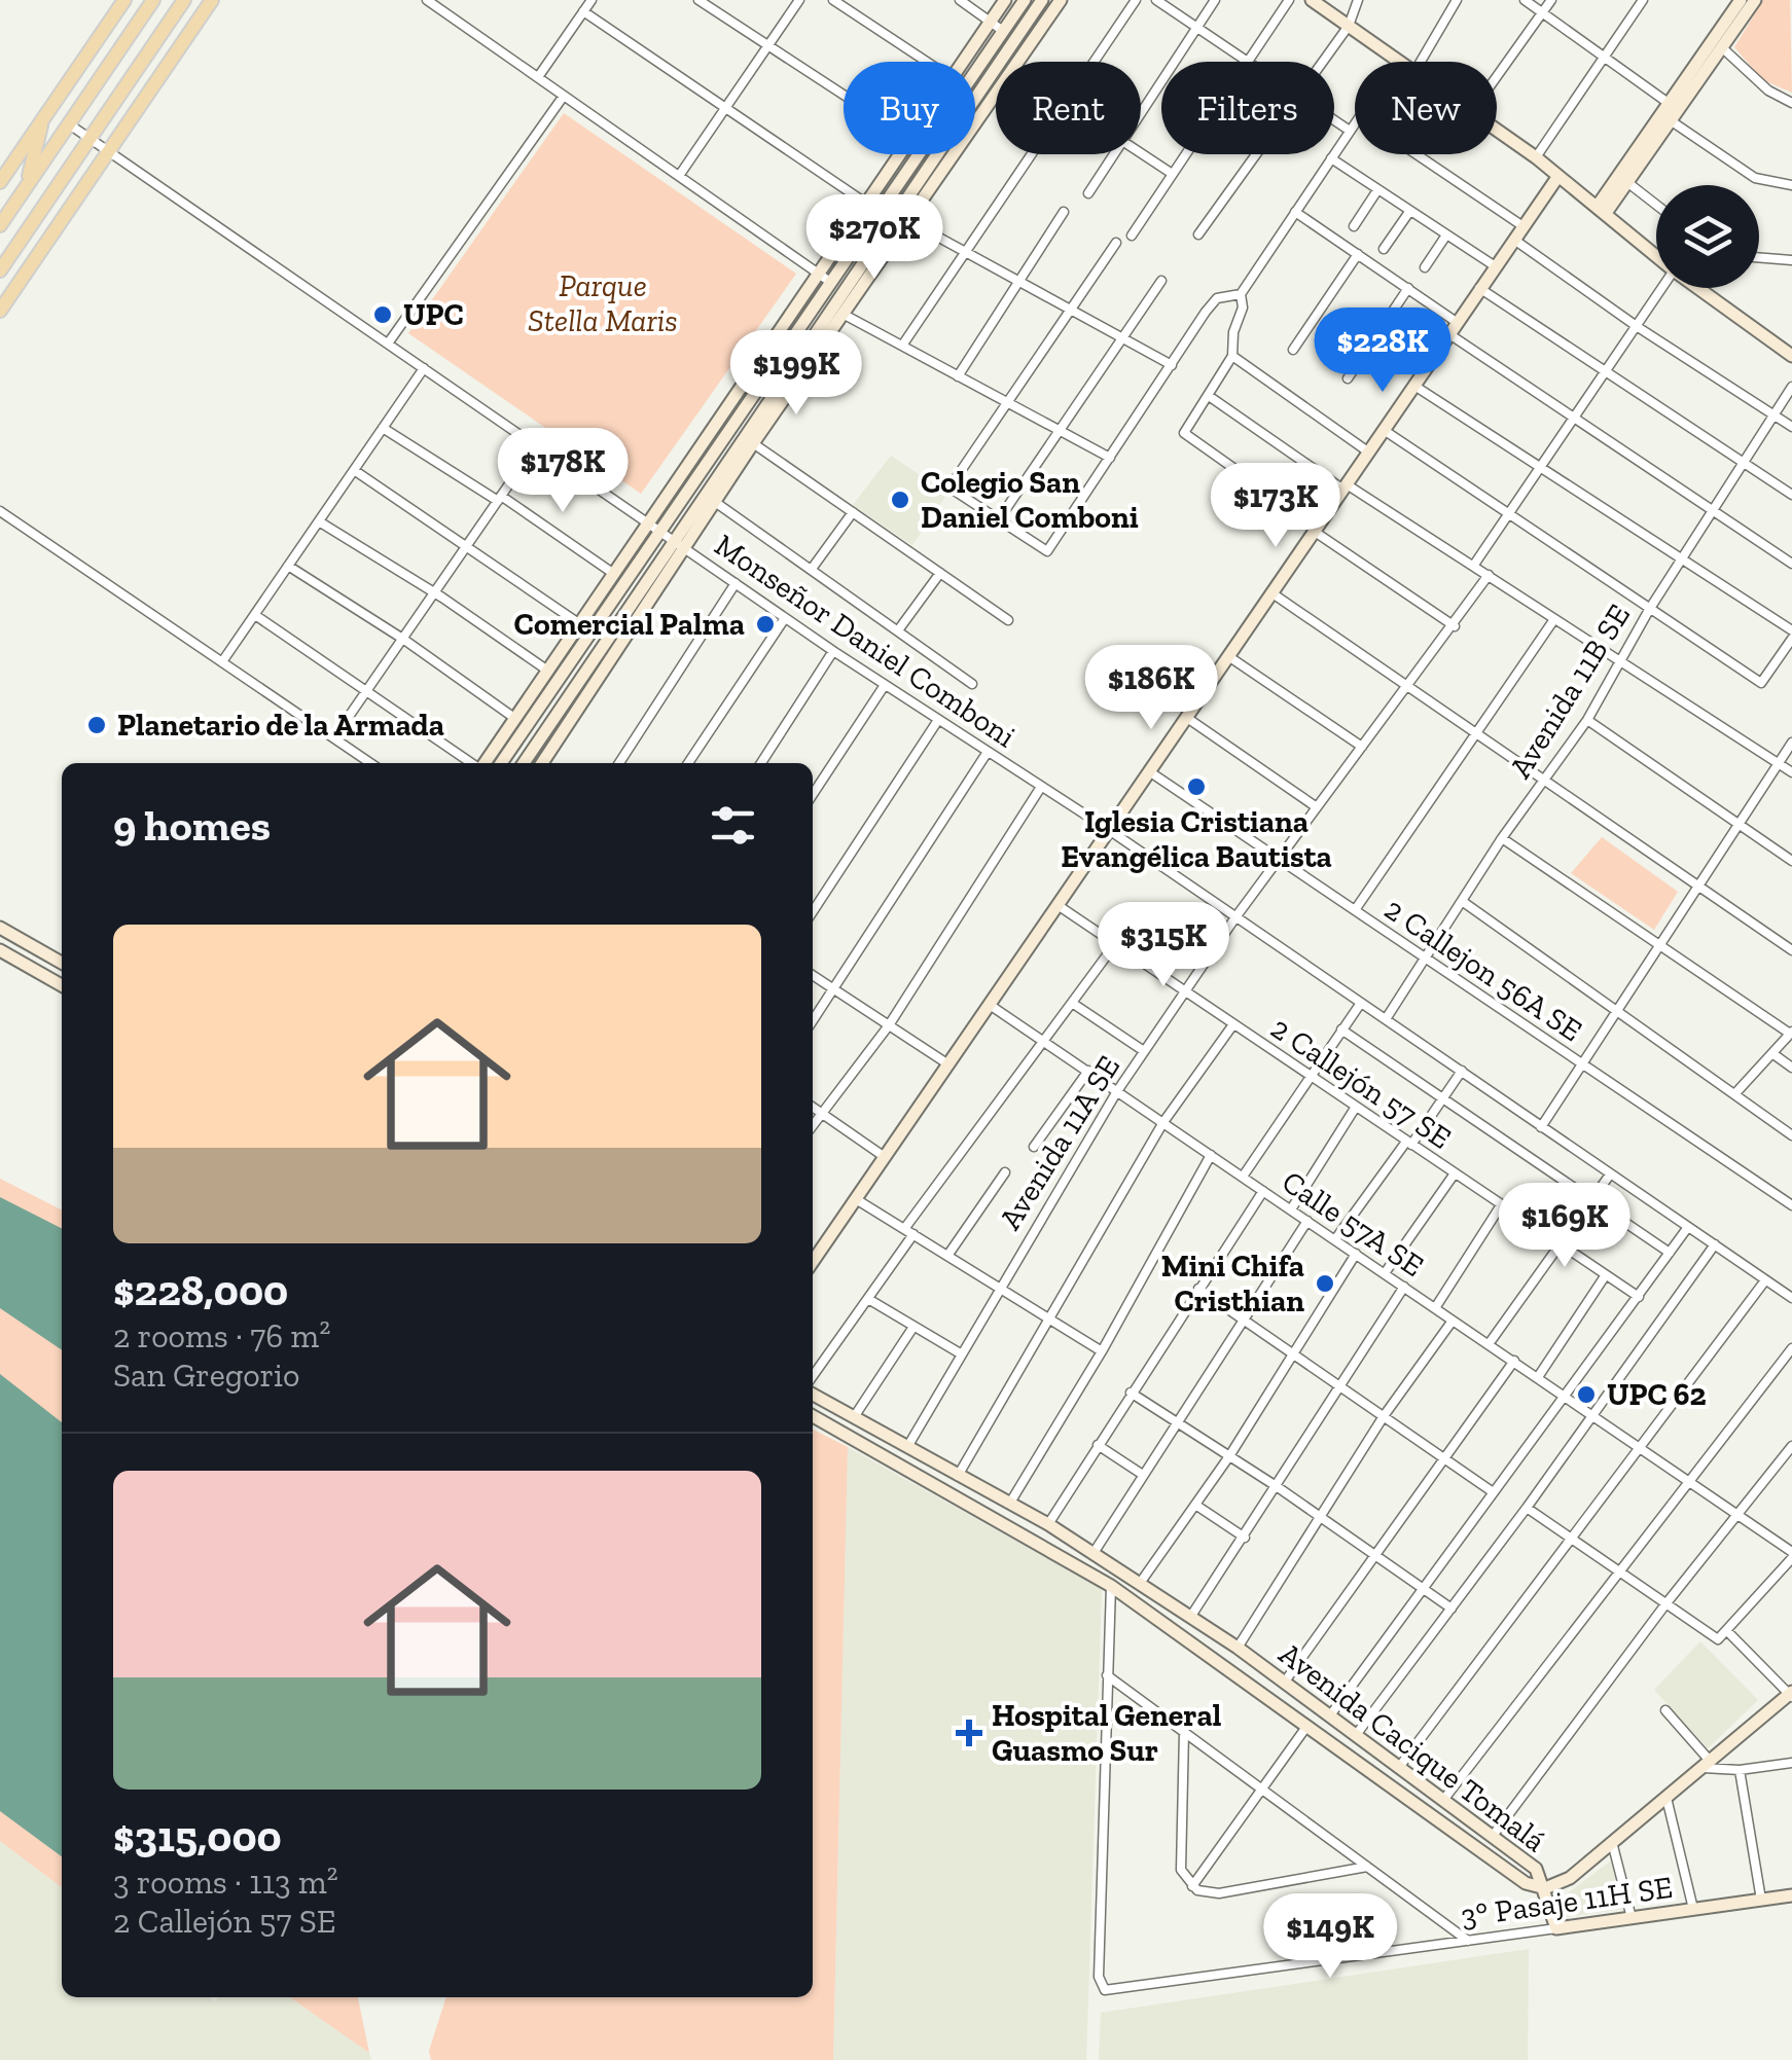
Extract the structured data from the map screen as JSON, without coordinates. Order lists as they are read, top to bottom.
{
  "streets": {
    "main road": ["Avenida Cacique Tomalá", "3° Pasaje 11H SE"],
    "street": [
      "Monseñor Daniel Comboni",
      "Avenida 11B SE",
      "2 Callejon 56A SE",
      "2 Callejón 57 SE",
      "Avenida 11A SE",
      "Calle 57A SE"
    ]
  },
  "crossings": [
    ["Monseñor Daniel Comboni", "Avenida 11B SE"],
    ["Monseñor Daniel Comboni", "Avenida 11A SE"],
    ["Avenida 11B SE", "2 Callejon 56A SE"],
    ["2 Callejon 56A SE", "Avenida 11A SE"],
    ["2 Callejón 57 SE", "Avenida 11A SE"],
    ["Avenida 11A SE", "Calle 57A SE"],
    ["Avenida 11A SE", "Avenida Cacique Tomalá"]
  ],
  "parks": ["Parque Stella Maris"],
  "places": {
    "other": [
      "UPC",
      "Colegio San Daniel Comboni",
      "Comercial Palma",
      "Planetario de la Armada",
      "Iglesia Cristiana Evangélica Bautista",
      "Mini Chifa Cristhian",
      "UPC 62"
    ],
    "health": ["Hospital General Guasmo Sur"]
  },
  "page": {
    "chip": [
      "Buy",
      "Rent",
      "Filters",
      "New"
    ],
    "price": [
      "$270K",
      "$228K",
      "$199K",
      "$178K",
      "$173K",
      "$186K",
      "$315K",
      "$169K",
      "$149K"
    ],
    "heading": "9 homes",
    "list": [
      {
        "name": "$228,000",
        "note": "2 rooms · 76 m² · San Gregorio"
      },
      {
        "name": "$315,000",
        "note": "3 rooms · 113 m² · 2 Callejón 57 SE"
      }
    ]
  }
}
